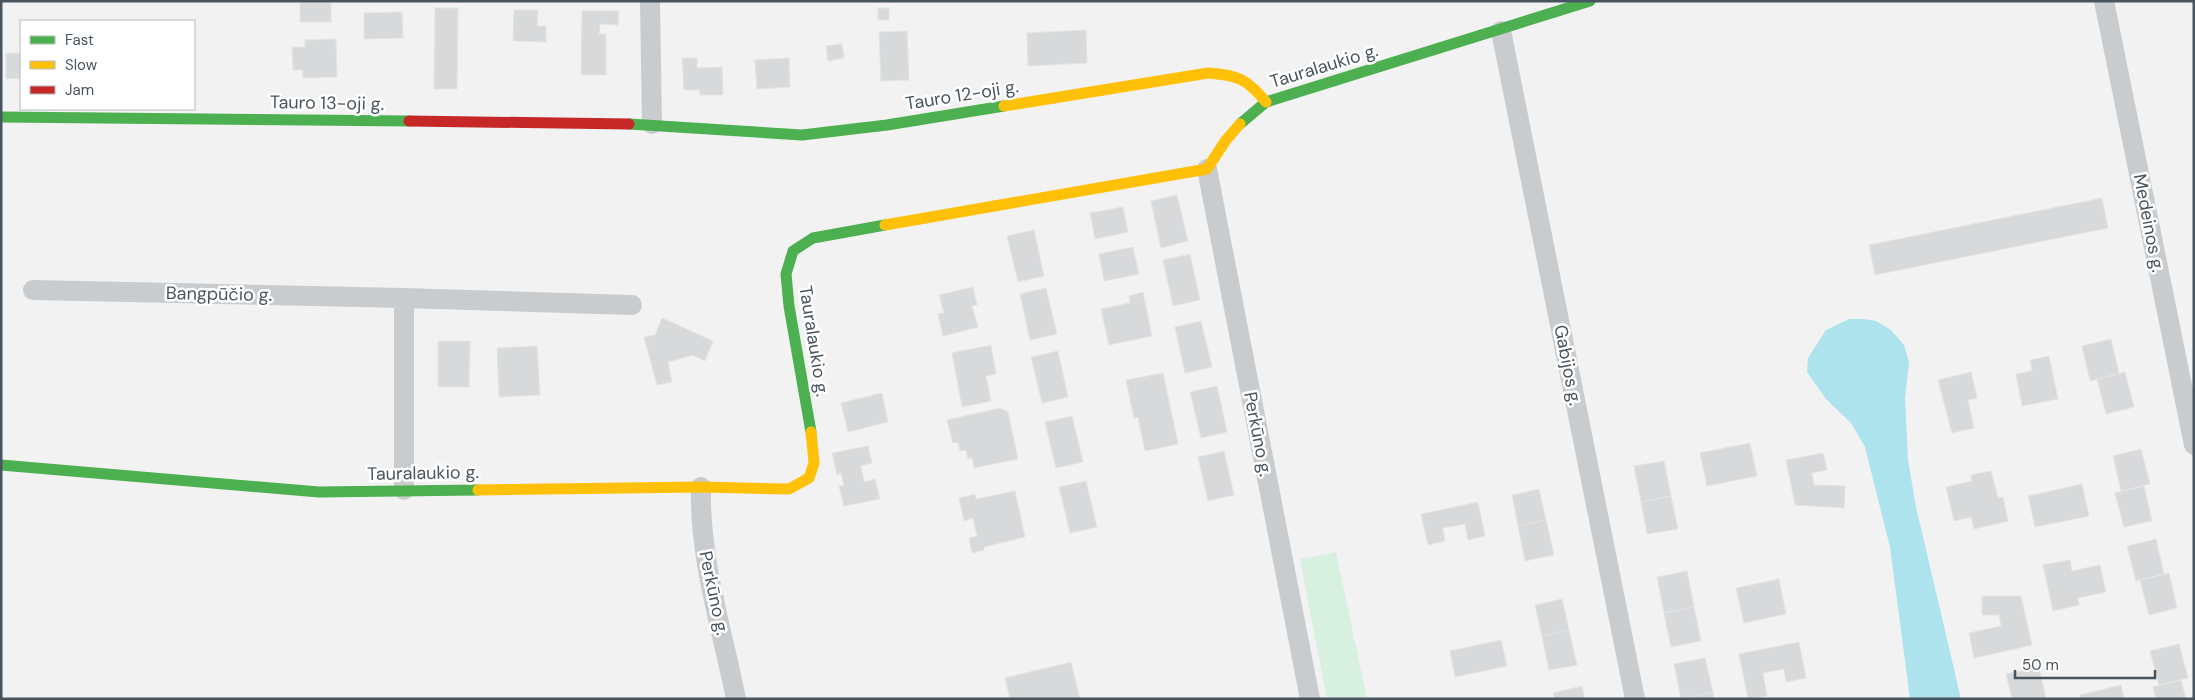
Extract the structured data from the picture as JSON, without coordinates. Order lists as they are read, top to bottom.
{
  "streets": {
    "street": [
      "Tauralaukio g.",
      "Tauro 12-oji g.",
      "Tauro 13-oji g.",
      "Medeinos g.",
      "Bangpūčio g.",
      "Gabijos g.",
      "Perkūno g."
    ]
  },
  "crossings": [
    ["Tauralaukio g.", "Tauro 12-oji g."],
    ["Tauralaukio g.", "Gabijos g."],
    ["Tauralaukio g.", "Perkūno g."],
    ["Tauro 12-oji g.", "Tauro 13-oji g."]
  ],
  "legend": ["Fast", "Slow", "Jam"],
  "scale_bar": "50 m"
}
